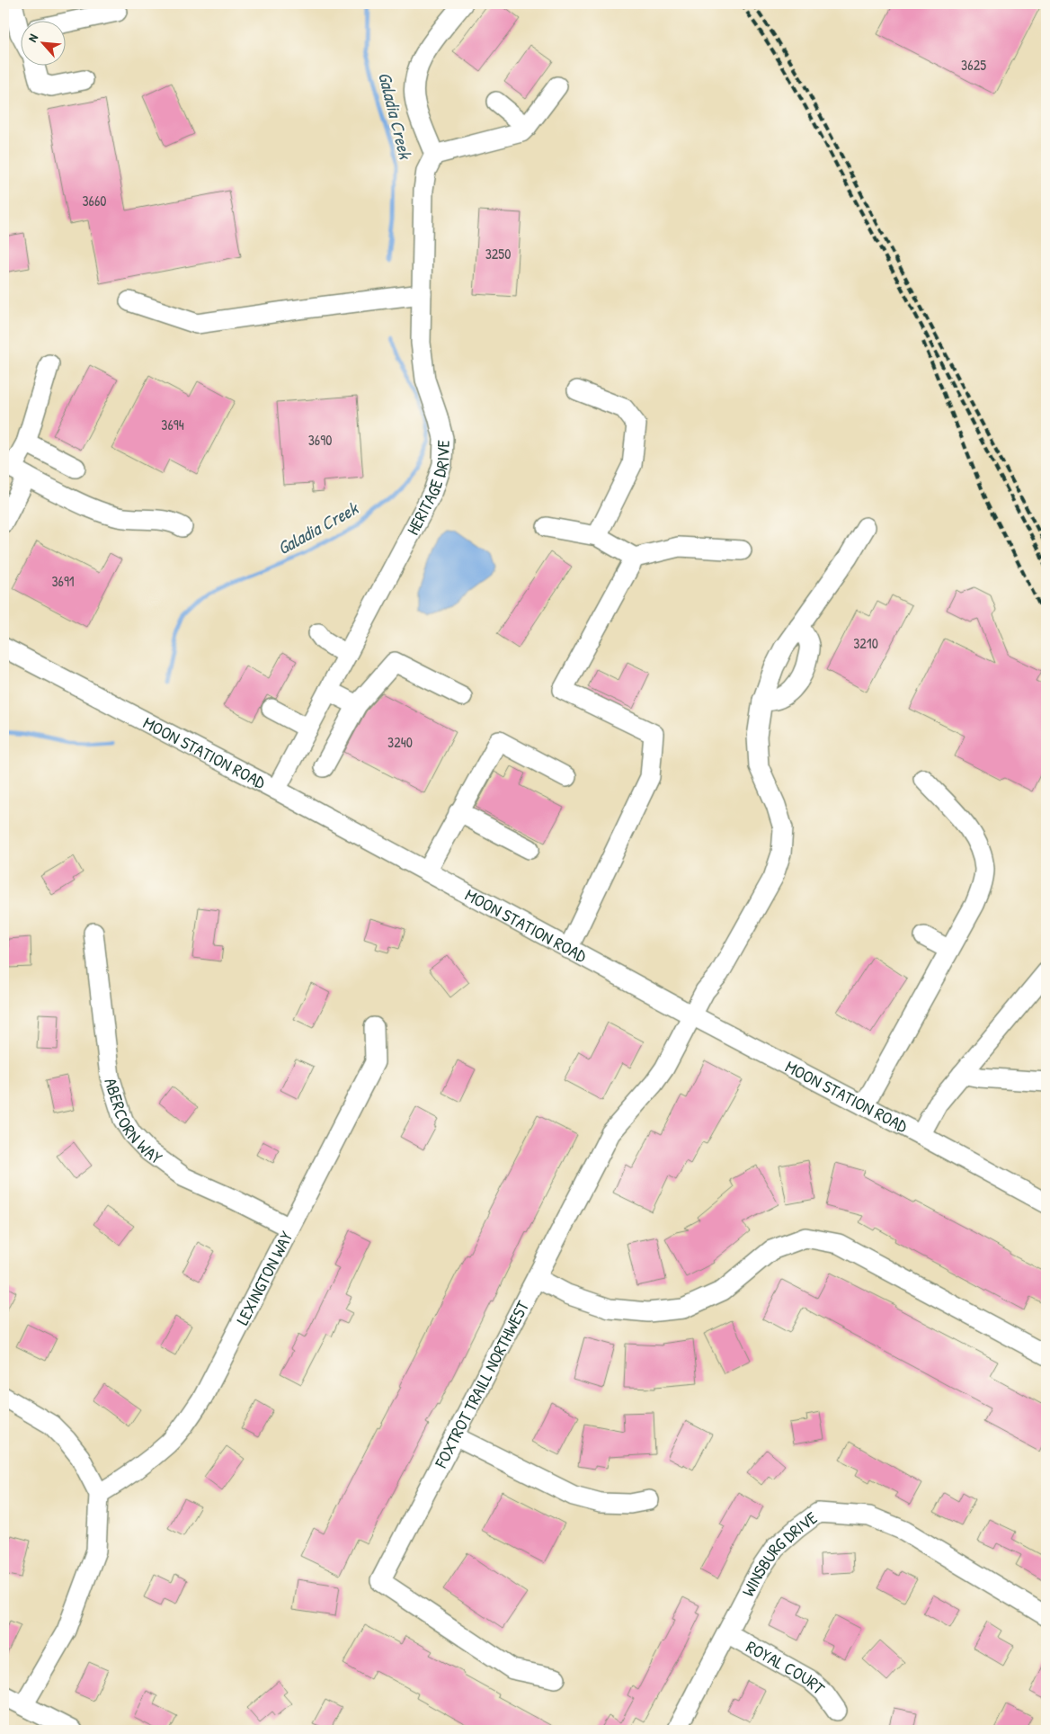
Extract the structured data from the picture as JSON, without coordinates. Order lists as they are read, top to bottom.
{
  "streets": {
    "street": [
      "HERITAGE DRIVE",
      "MOON STATION ROAD",
      "ABERCORN WAY",
      "LEXINGTON WAY",
      "FOXTROT TRAILL NORTHWEST",
      "WINSBURG DRIVE",
      "ROYAL COURT"
    ]
  },
  "crossings": [
    ["HERITAGE DRIVE", "MOON STATION ROAD"],
    ["MOON STATION ROAD", "FOXTROT TRAILL NORTHWEST"],
    ["ABERCORN WAY", "LEXINGTON WAY"],
    ["WINSBURG DRIVE", "ROYAL COURT"]
  ],
  "water": ["Galadia Creek"],
  "house_numbers": [
    "3625",
    "3660",
    "3250",
    "3694",
    "3690",
    "3691",
    "3210",
    "3240"
  ],
  "north": "top left"
}
